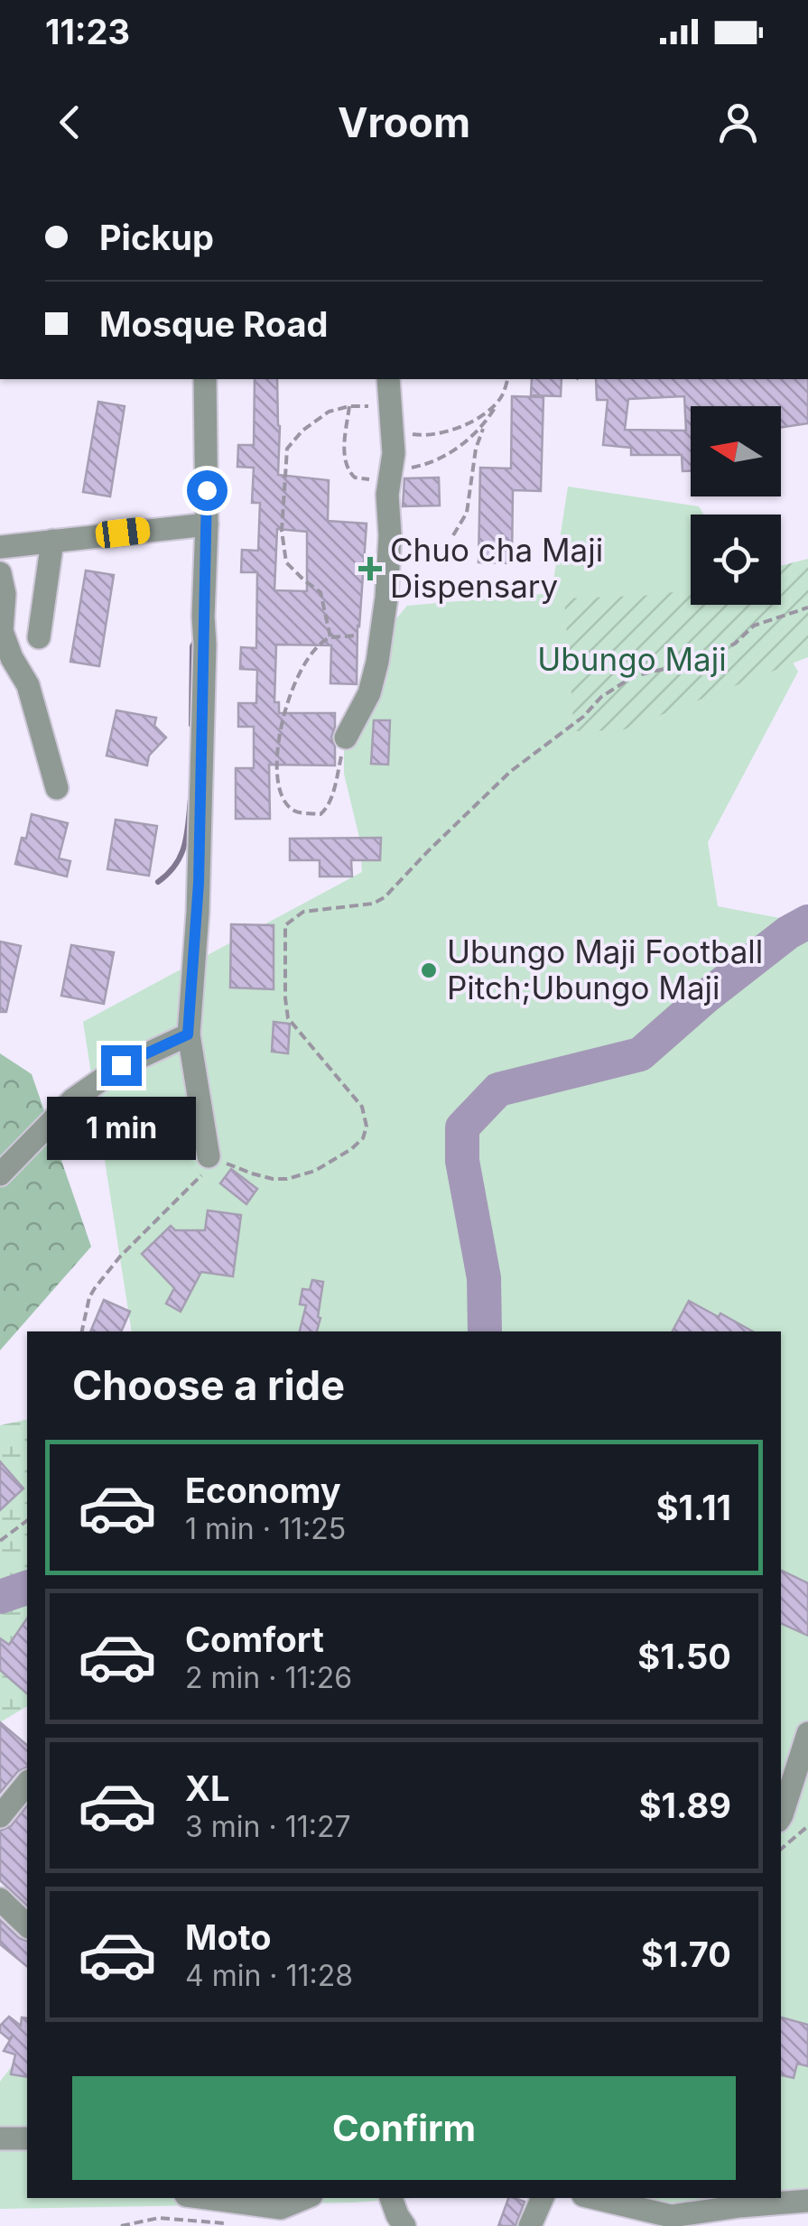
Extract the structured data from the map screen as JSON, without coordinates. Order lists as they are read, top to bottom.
{
  "parks": ["Ubungo Maji"],
  "places": {
    "health": ["Chuo cha Maji Dispensary"],
    "other": ["Ubungo Maji Football Pitch;Ubungo Maji"]
  },
  "north": "left",
  "page": {
    "status": "11:23",
    "header": "Vroom",
    "banner": ["Pickup", "Mosque Road"],
    "bubble": "1 min",
    "heading": "Choose a ride",
    "list": [
      {
        "name": "Economy",
        "note": "1 min · 11:25",
        "value": "$1.11"
      },
      {
        "name": "Comfort",
        "note": "2 min · 11:26",
        "value": "$1.50"
      },
      {
        "name": "XL",
        "note": "3 min · 11:27",
        "value": "$1.89"
      },
      {
        "name": "Moto",
        "note": "4 min · 11:28",
        "value": "$1.70"
      }
    ],
    "buttons": "Confirm"
  }
}
